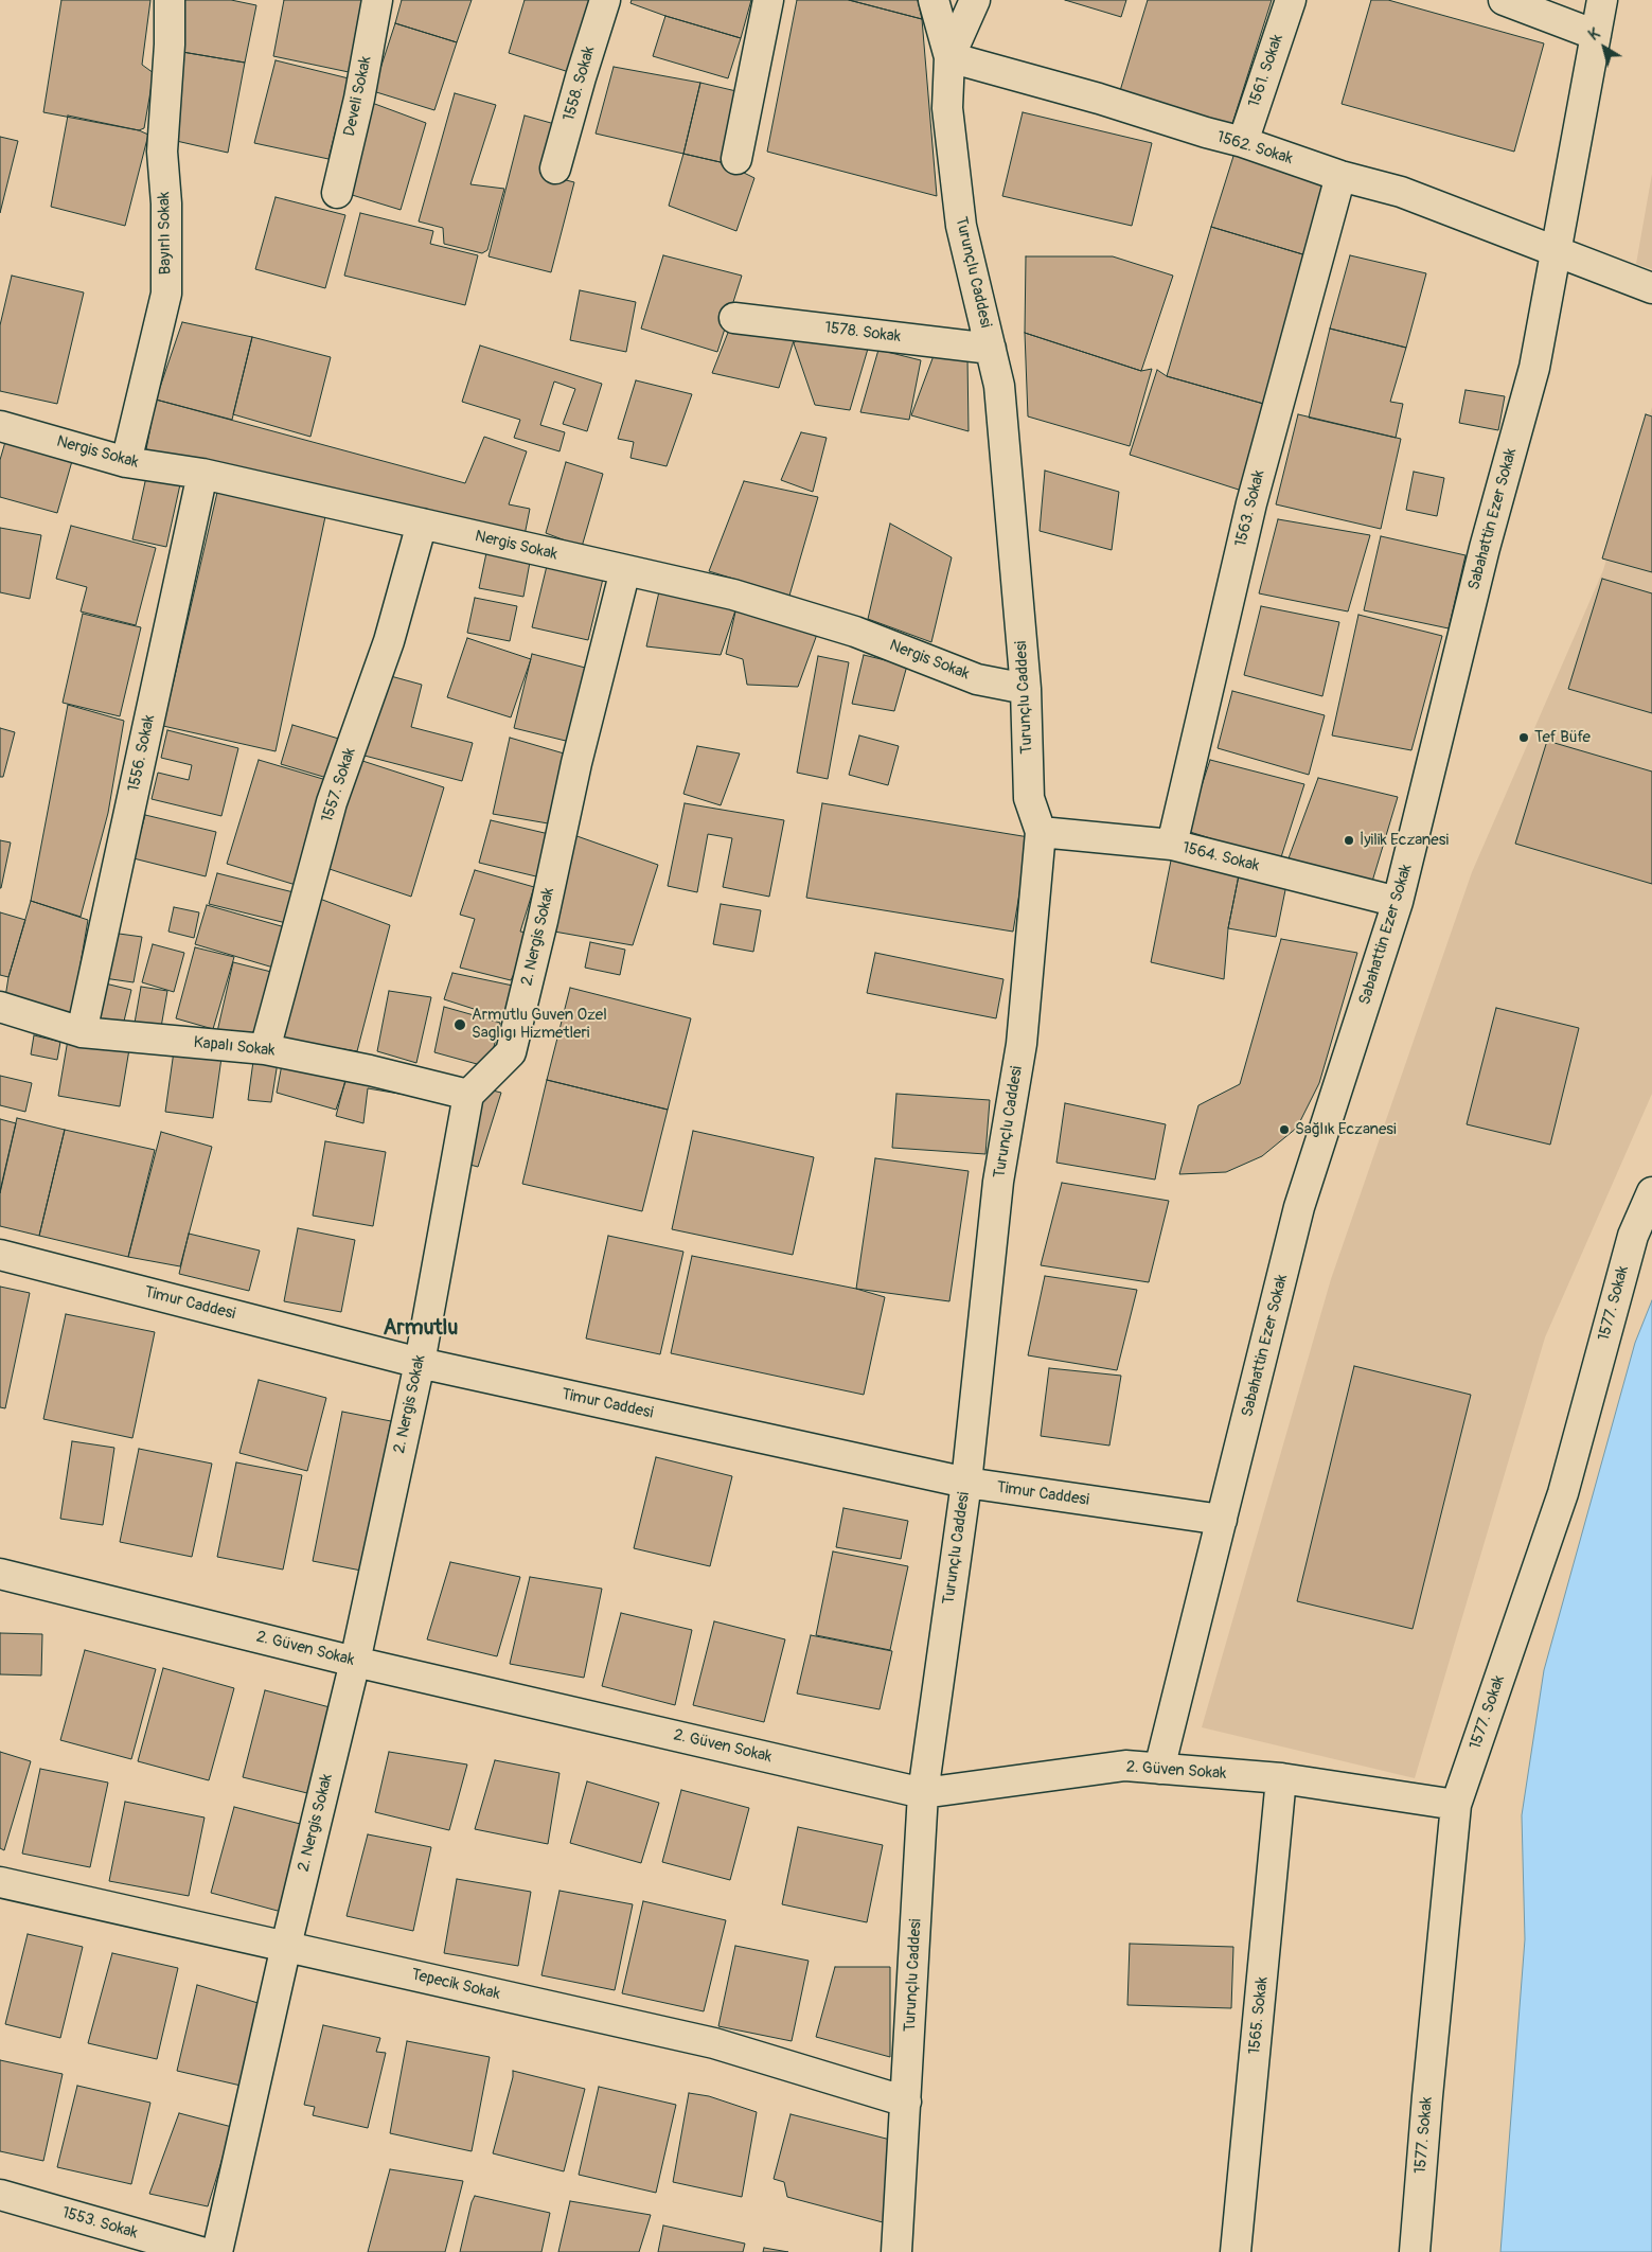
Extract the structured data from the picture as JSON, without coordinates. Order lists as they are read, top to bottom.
{
  "streets": {
    "street": [
      "1561. Sokak",
      "1558. Sokak",
      "Develi Sokak",
      "1562. Sokak",
      "Bayırlı Sokak",
      "Turunçlu Caddesi",
      "1578. Sokak",
      "Nergis Sokak",
      "1563. Sokak",
      "Sabahattin Ezer Sokak",
      "1556. Sokak",
      "1557. Sokak",
      "1564. Sokak",
      "2. Nergis Sokak",
      "Kapalı Sokak",
      "Timur Caddesi",
      "1577. Sokak",
      "2. Güven Sokak",
      "Tepecik Sokak",
      "1565. Sokak",
      "1553. Sokak"
    ]
  },
  "crossings": [
    ["1561. Sokak", "1562. Sokak"],
    ["1562. Sokak", "Turunçlu Caddesi"],
    ["1562. Sokak", "1563. Sokak"],
    ["1562. Sokak", "Sabahattin Ezer Sokak"],
    ["Bayırlı Sokak", "Nergis Sokak"],
    ["Turunçlu Caddesi", "1578. Sokak"],
    ["Turunçlu Caddesi", "Nergis Sokak"],
    ["Turunçlu Caddesi", "1564. Sokak"],
    ["Turunçlu Caddesi", "Timur Caddesi"],
    ["Turunçlu Caddesi", "2. Güven Sokak"],
    ["Turunçlu Caddesi", "Tepecik Sokak"],
    ["Nergis Sokak", "1556. Sokak"],
    ["Nergis Sokak", "1557. Sokak"],
    ["Nergis Sokak", "2. Nergis Sokak"],
    ["1563. Sokak", "1564. Sokak"],
    ["Sabahattin Ezer Sokak", "1564. Sokak"],
    ["Sabahattin Ezer Sokak", "Timur Caddesi"],
    ["Sabahattin Ezer Sokak", "2. Güven Sokak"],
    ["1556. Sokak", "Kapalı Sokak"],
    ["1557. Sokak", "Kapalı Sokak"],
    ["2. Nergis Sokak", "Kapalı Sokak"],
    ["2. Nergis Sokak", "Timur Caddesi"],
    ["2. Nergis Sokak", "2. Güven Sokak"],
    ["2. Nergis Sokak", "Tepecik Sokak"],
    ["1577. Sokak", "2. Güven Sokak"],
    ["2. Güven Sokak", "1565. Sokak"]
  ],
  "districts": ["Armutlu"],
  "places": [
    "Tef Büfe",
    "İyilik Eczanesi",
    "Armutlu Guven Ozel Saglıgı Hizmetleri",
    "Sağlık Eczanesi"
  ],
  "north": "top left"
}
